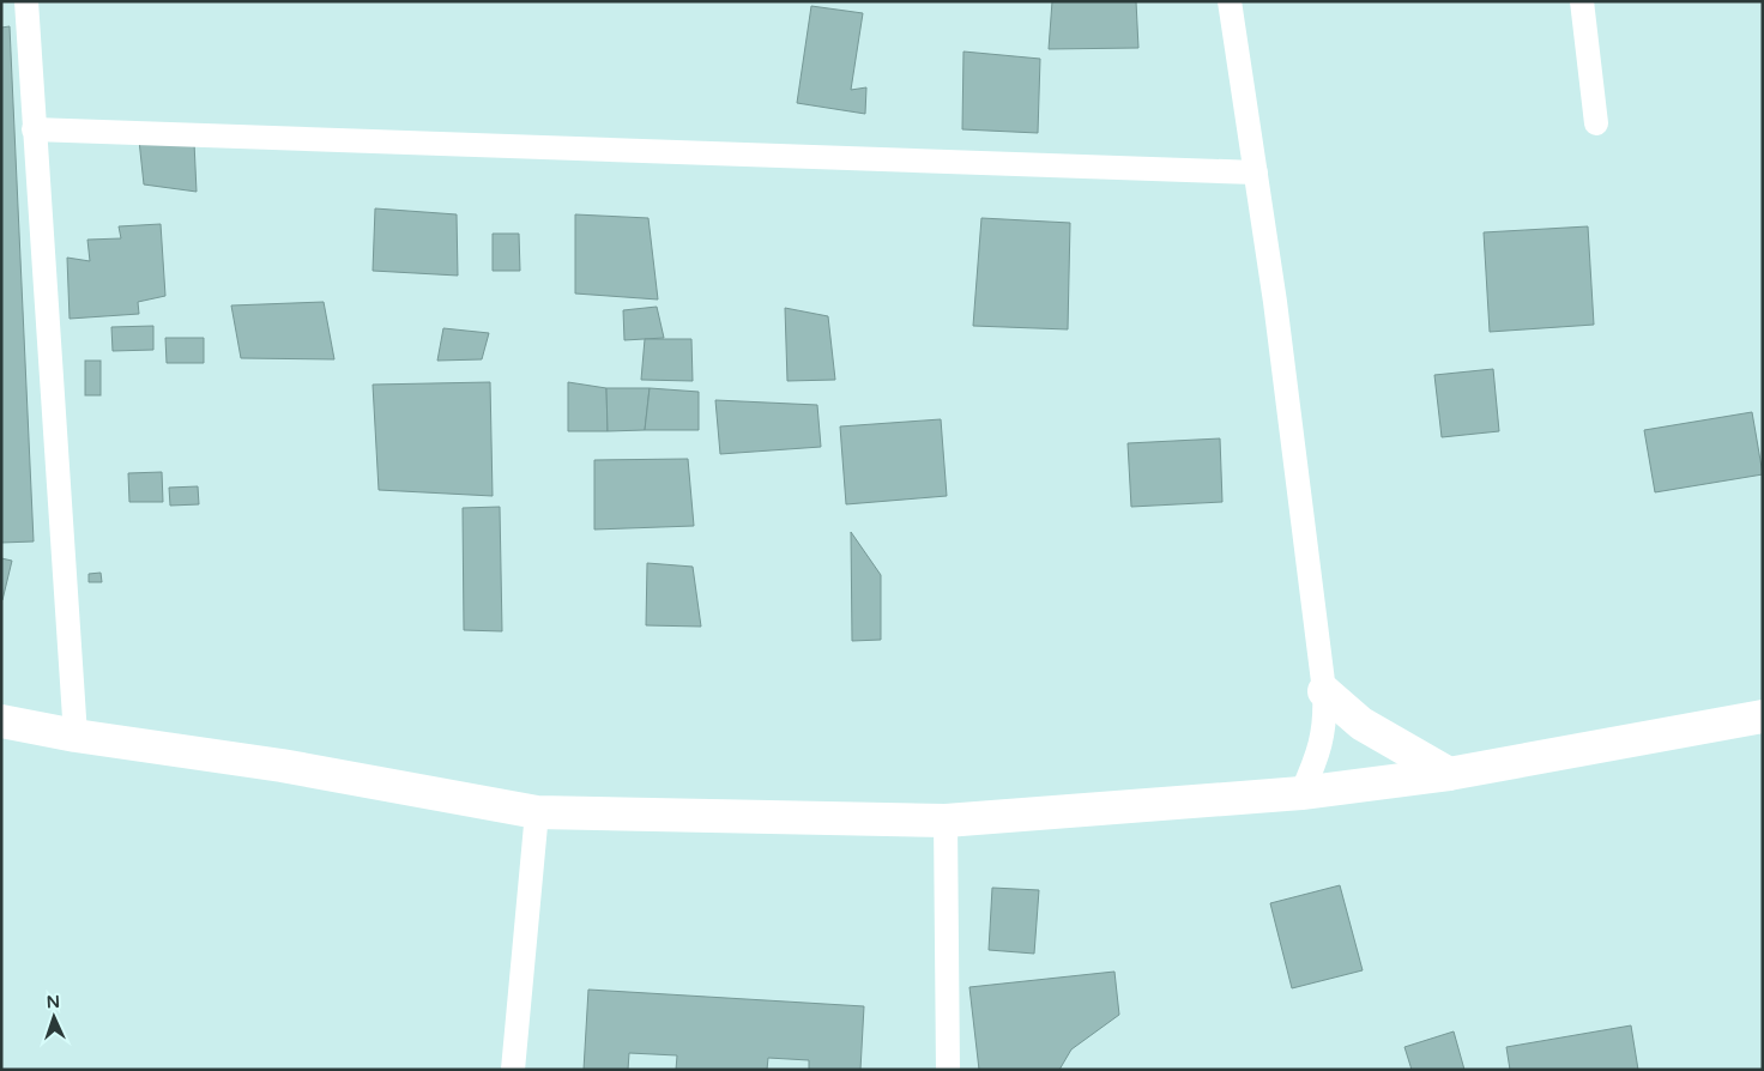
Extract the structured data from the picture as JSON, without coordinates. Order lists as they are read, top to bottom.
{
  "north": "top"
}
